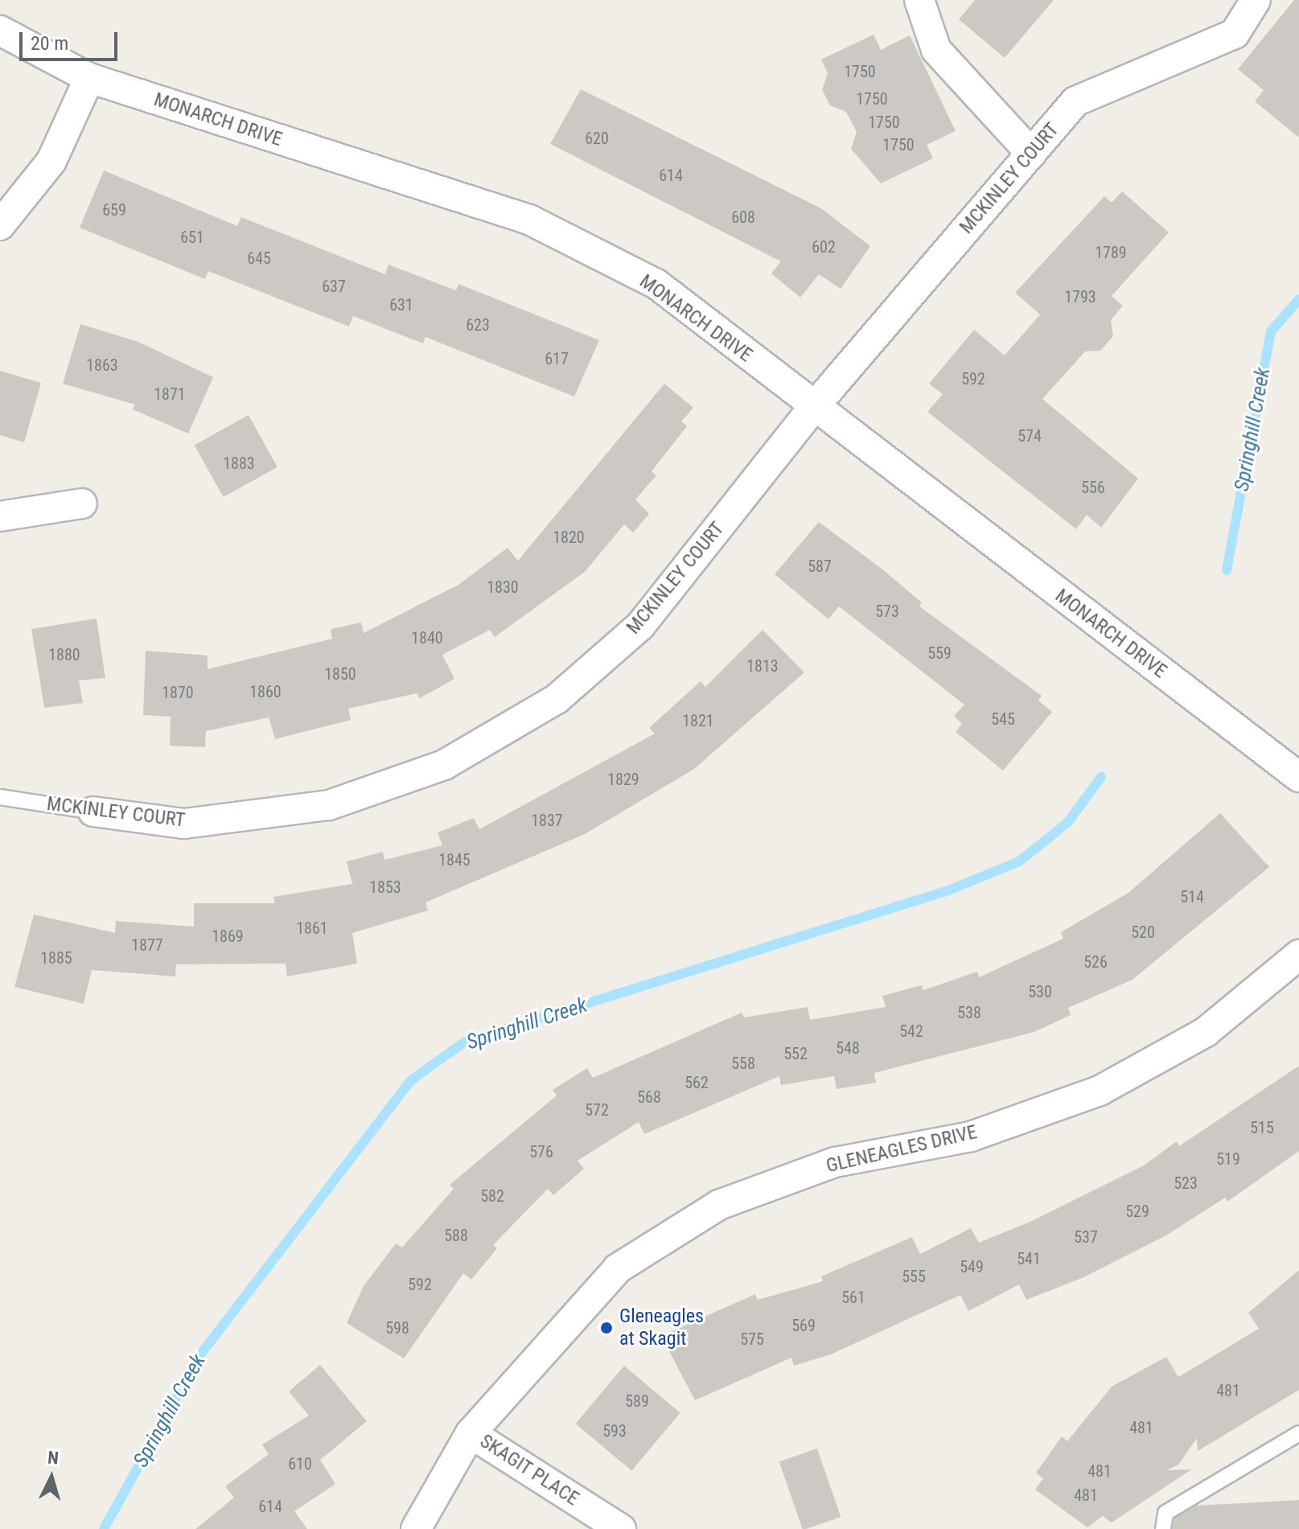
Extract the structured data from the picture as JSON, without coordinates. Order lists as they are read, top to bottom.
{
  "streets": {
    "street": [
      "MONARCH DRIVE",
      "MCKINLEY COURT",
      "GLENEAGLES DRIVE",
      "SKAGIT PLACE"
    ]
  },
  "crossings": [
    ["MONARCH DRIVE", "MCKINLEY COURT"],
    ["GLENEAGLES DRIVE", "SKAGIT PLACE"]
  ],
  "water": ["Springhill Creek"],
  "places": ["Gleneagles at Skagit"],
  "house_numbers": [
    "1750",
    "1750",
    "1750",
    "620",
    "1750",
    "614",
    "659",
    "608",
    "651",
    "602",
    "1789",
    "645",
    "637",
    "1793",
    "631",
    "623",
    "617",
    "1863",
    "592",
    "1871",
    "574",
    "1883",
    "556",
    "1820",
    "587",
    "1830",
    "573",
    "1840",
    "559",
    "1880",
    "1813",
    "1850",
    "1860",
    "1870",
    "545",
    "1821",
    "1829",
    "1837",
    "1845",
    "1853",
    "514",
    "1861",
    "520",
    "1869",
    "1877",
    "1885",
    "526",
    "530",
    "538",
    "542",
    "548",
    "552",
    "558",
    "562",
    "568",
    "572",
    "515",
    "576",
    "519",
    "523",
    "582",
    "529",
    "588",
    "537",
    "541",
    "549",
    "555",
    "592",
    "561",
    "569",
    "598",
    "575",
    "481",
    "589",
    "481",
    "593",
    "610",
    "481",
    "481",
    "614"
  ],
  "scale_bar": "20 m",
  "north": "top"
}
